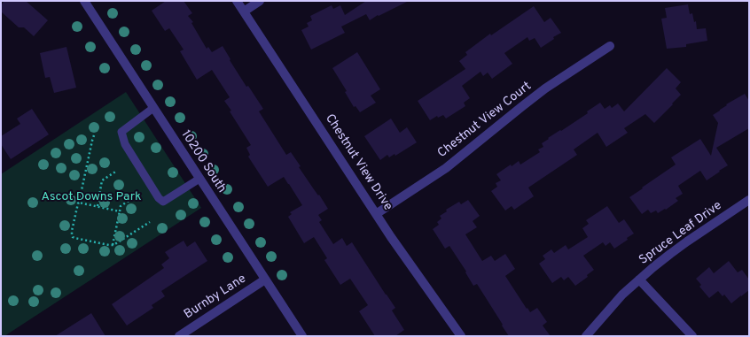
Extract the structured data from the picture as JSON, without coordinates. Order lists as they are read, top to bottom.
{
  "streets": {
    "street": [
      "Chestnut View Court",
      "10200 South",
      "Chestnut View Drive",
      "Spruce Leaf Drive",
      "Burnby Lane"
    ]
  },
  "crossings": [
    ["Chestnut View Court", "Chestnut View Drive"],
    ["10200 South", "Burnby Lane"]
  ],
  "parks": ["Ascot Downs Park"]
}
